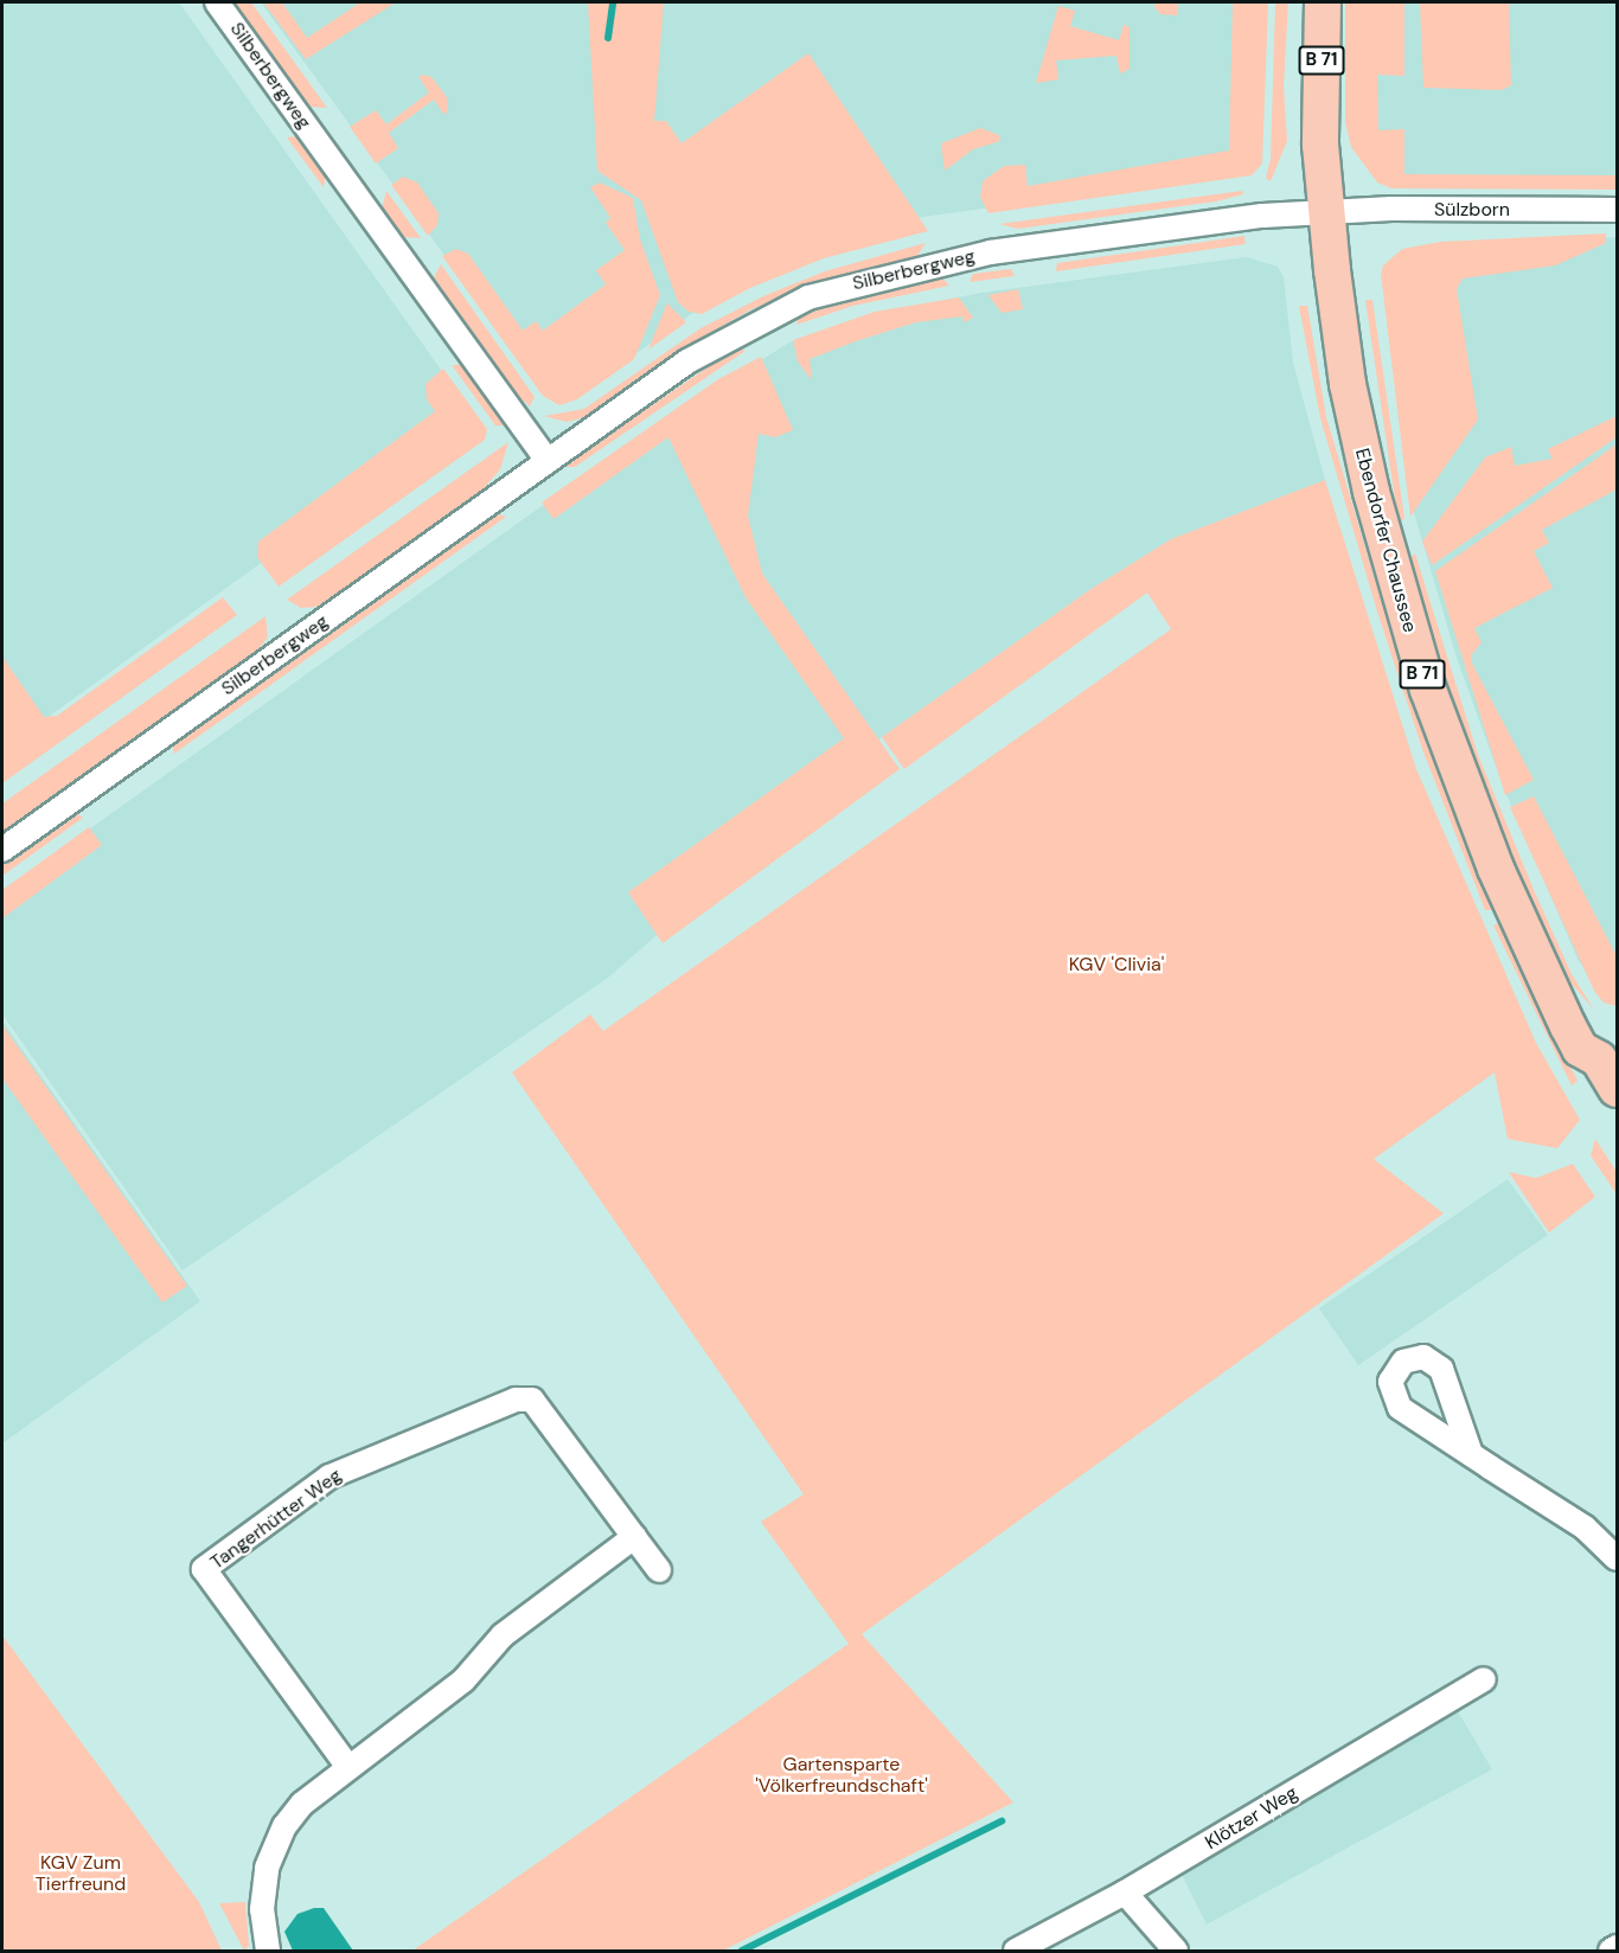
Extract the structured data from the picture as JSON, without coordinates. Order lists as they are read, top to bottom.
{
  "streets": {
    "main road": ["B 71", "Ebendorfer Chaussee"],
    "street": [
      "Silberbergweg",
      "Sülzborn",
      "Tangerhütter Weg",
      "Klötzer Weg"
    ]
  },
  "crossings": [
    ["Silberbergweg", "Sülzborn"],
    ["Silberbergweg", "Ebendorfer Chaussee"],
    ["Sülzborn", "Ebendorfer Chaussee"]
  ],
  "parks": ["KGV 'Clivia'", "Gartensparte 'Völkerfreundschaft'", "KGV Zum Tierfreund"]
}
